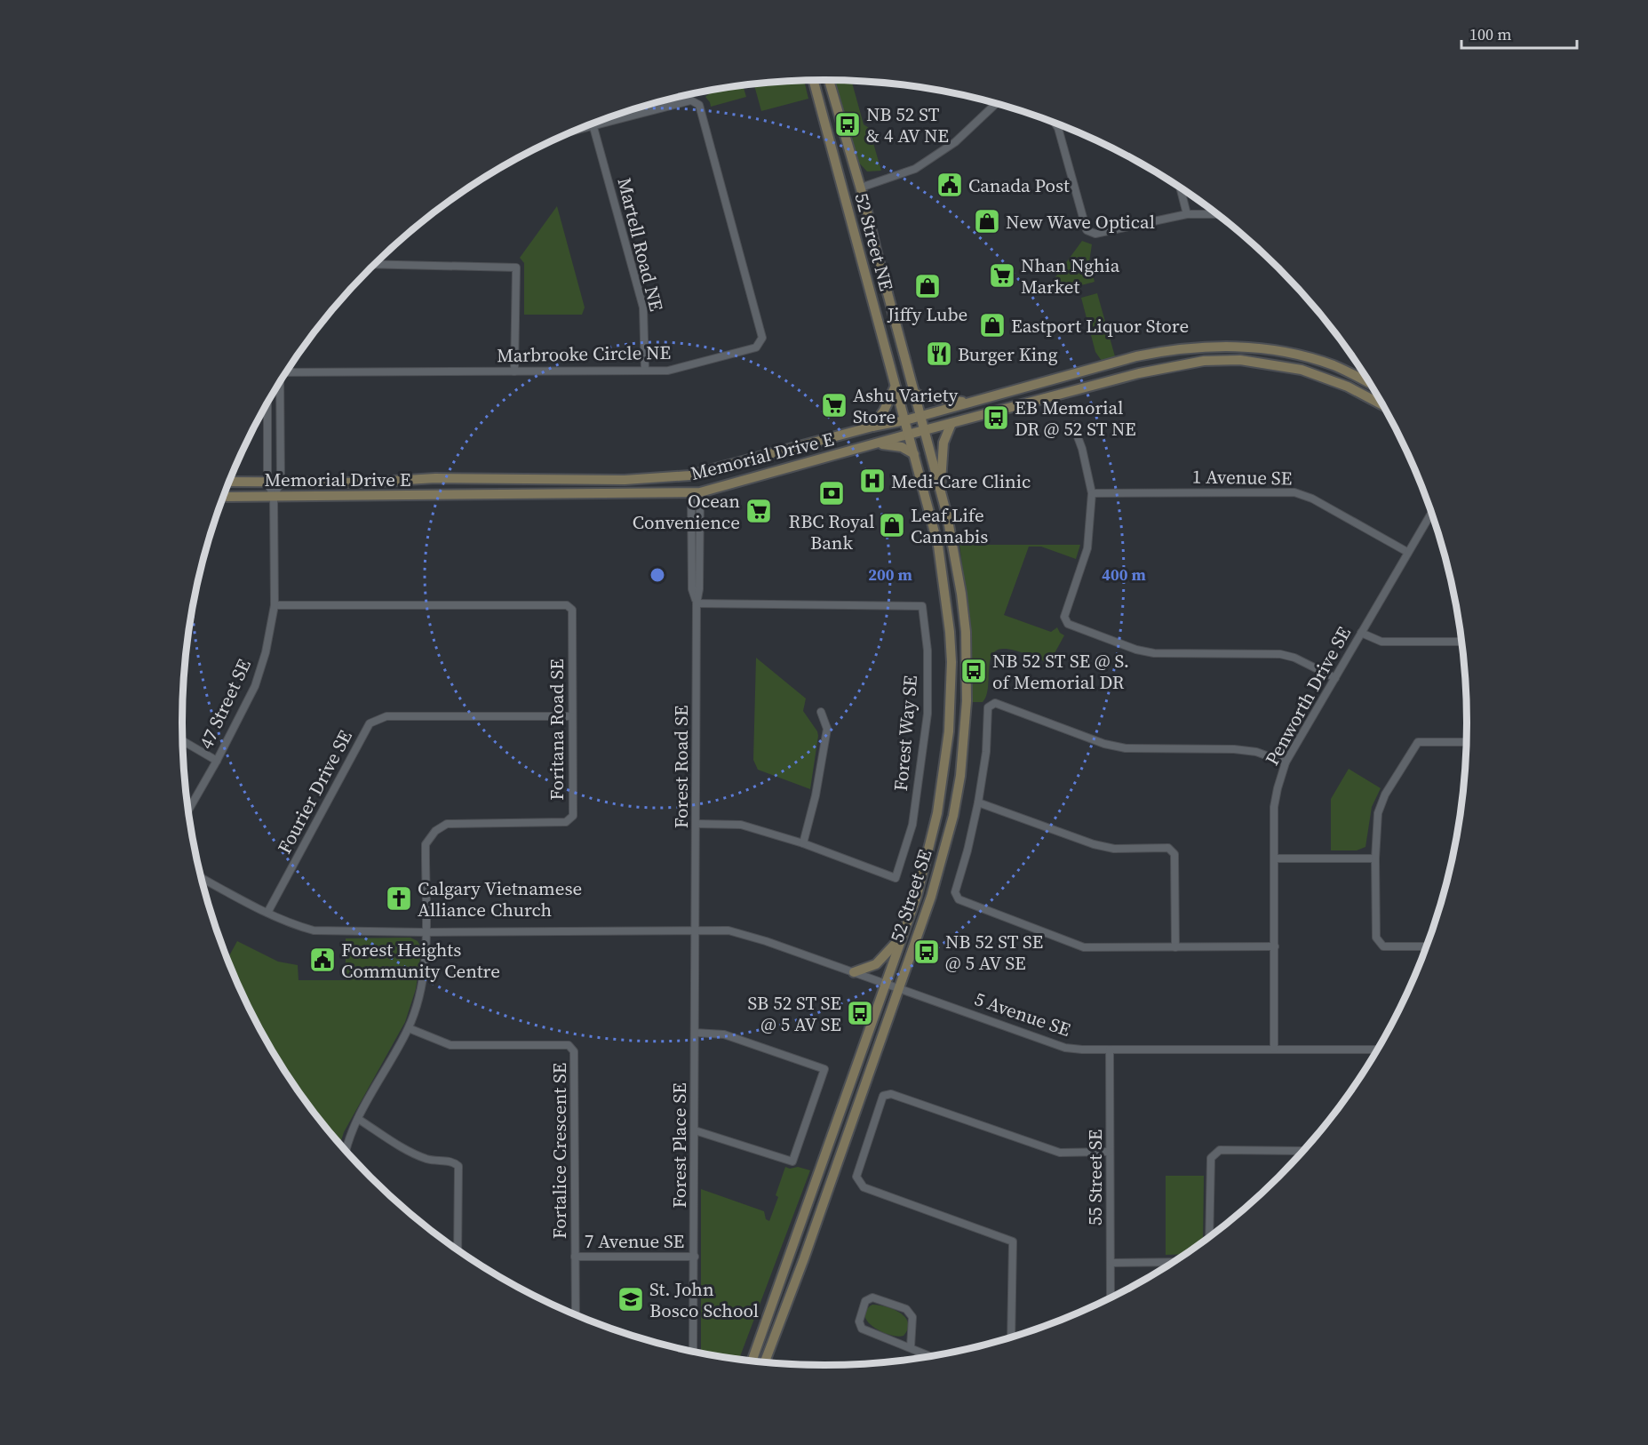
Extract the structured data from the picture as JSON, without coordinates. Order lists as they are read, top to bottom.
{
  "streets": {
    "main road": ["52 Street NE", "Memorial Drive E", "52 Street SE"],
    "street": [
      "Martell Road NE",
      "Marbrooke Circle NE",
      "1 Avenue SE",
      "Penworth Drive SE",
      "47 Street SE",
      "Foritana Road SE",
      "Forest Way SE",
      "Forest Road SE",
      "Fourier Drive SE",
      "5 Avenue SE",
      "Forest Place SE",
      "Fortalice Crescent SE",
      "55 Street SE",
      "7 Avenue SE"
    ]
  },
  "crossings": [
    ["52 Street NE", "Memorial Drive E"],
    ["52 Street NE", "52 Street SE"],
    ["Martell Road NE", "Marbrooke Circle NE"],
    ["Memorial Drive E", "47 Street SE"],
    ["Memorial Drive E", "Forest Road SE"],
    ["Memorial Drive E", "52 Street SE"],
    ["1 Avenue SE", "Penworth Drive SE"],
    ["Penworth Drive SE", "5 Avenue SE"],
    ["47 Street SE", "Foritana Road SE"],
    ["Foritana Road SE", "Fourier Drive SE"],
    ["Foritana Road SE", "5 Avenue SE"],
    ["Foritana Road SE", "Fortalice Crescent SE"],
    ["Forest Way SE", "Forest Road SE"],
    ["Forest Road SE", "5 Avenue SE"],
    ["Forest Road SE", "Forest Place SE"],
    ["Fourier Drive SE", "5 Avenue SE"],
    ["52 Street SE", "5 Avenue SE"],
    ["5 Avenue SE", "Forest Place SE"],
    ["5 Avenue SE", "55 Street SE"],
    ["Forest Place SE", "7 Avenue SE"],
    ["Fortalice Crescent SE", "7 Avenue SE"]
  ],
  "places": {
    "bus stop": [
      "NB 52 ST & 4 AV NE",
      "EB Memorial DR @ 52 ST NE",
      "NB 52 ST SE @ S. of Memorial DR",
      "NB 52 ST SE @ 5 AV SE",
      "SB 52 ST SE @ 5 AV SE"
    ],
    "public building": ["Canada Post", "Forest Heights Community Centre"],
    "shop": [
      "New Wave Optical",
      "Jiffy Lube",
      "Eastport Liquor Store",
      "Leaf Life Cannabis"
    ],
    "supermarket": ["Nhan Nghia Market", "Ashu Variety Store", "Ocean Convenience"],
    "restaurant": ["Burger King"],
    "hospital": ["Medi-Care Clinic"],
    "bank": ["RBC Royal Bank"],
    "church": ["Calgary Vietnamese Alliance Church"],
    "school or university": ["St. John Bosco School"]
  },
  "scale_bar": "100 m",
  "rings": ["200 m", "400 m"]
}
